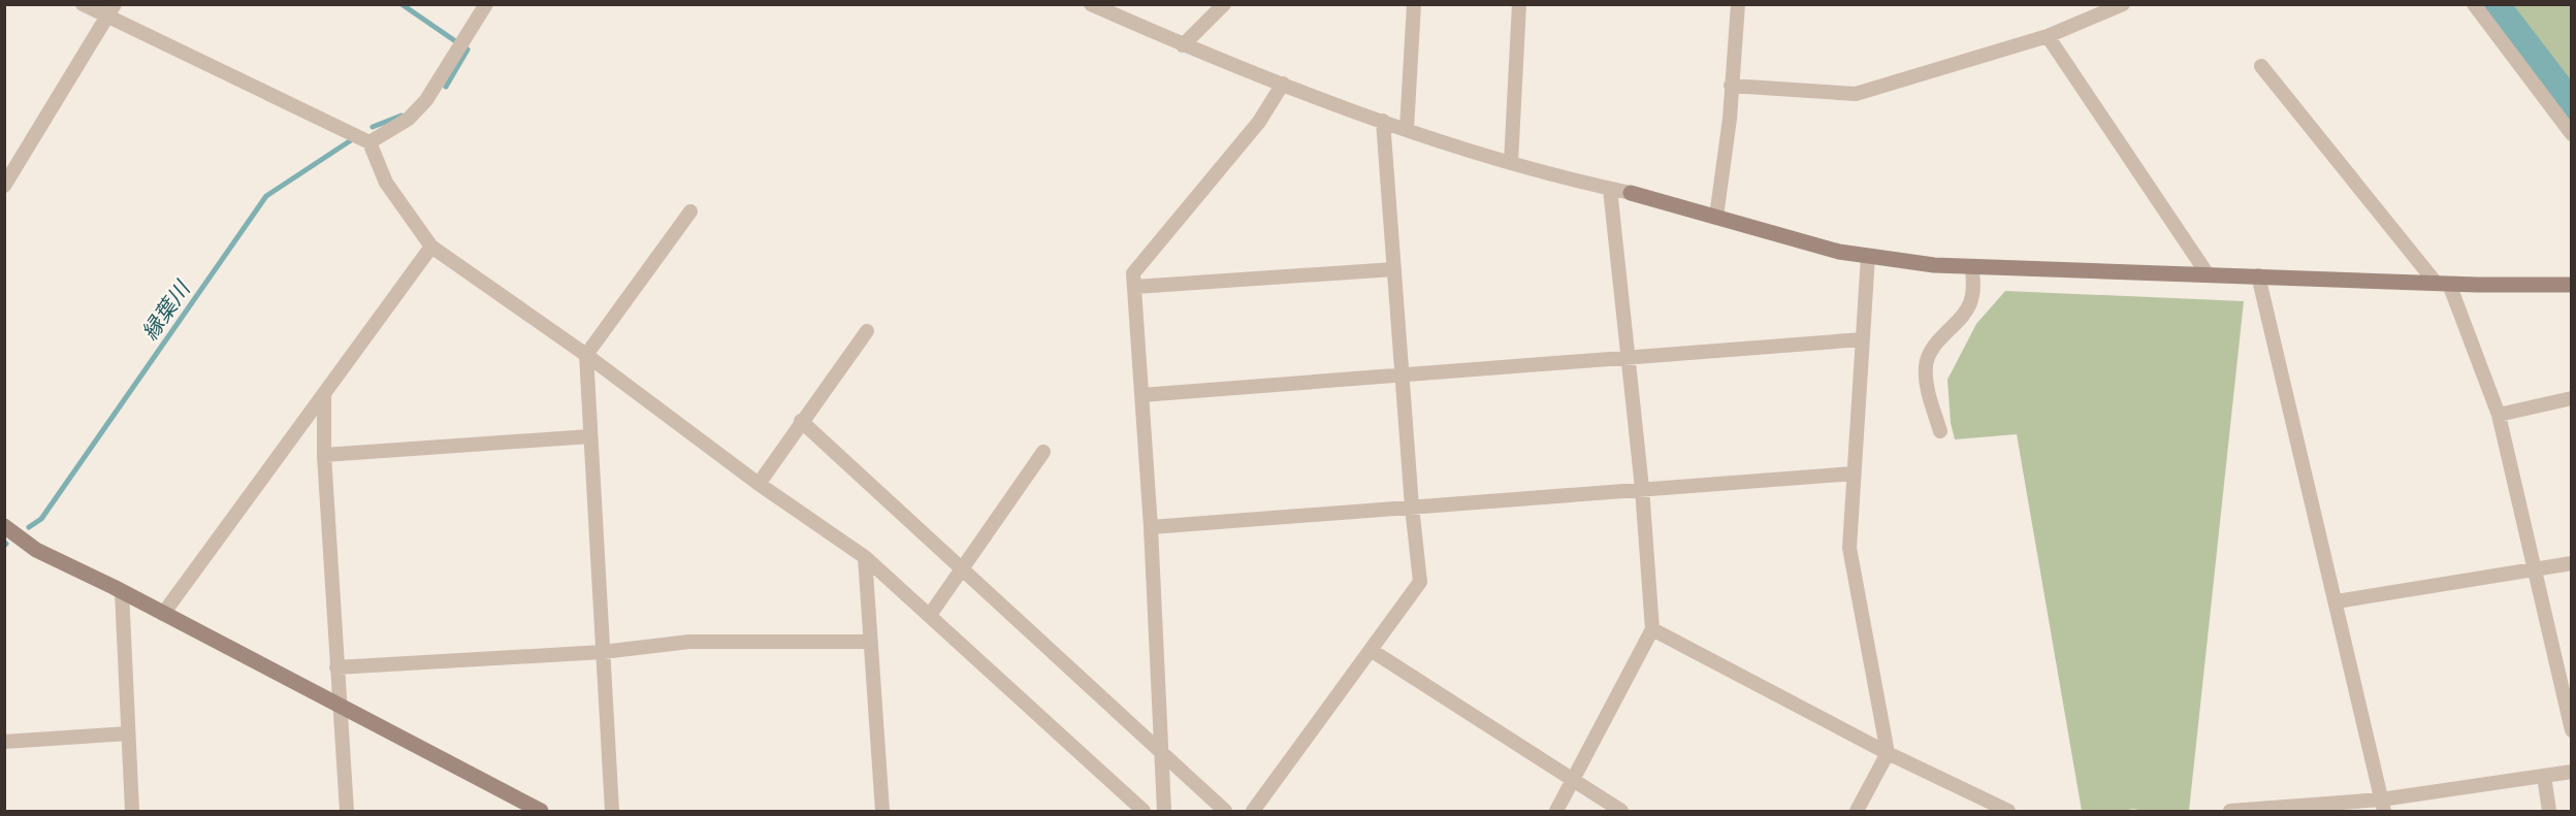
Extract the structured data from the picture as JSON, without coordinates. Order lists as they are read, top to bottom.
{
  "water": ["縁葉川"]
}
